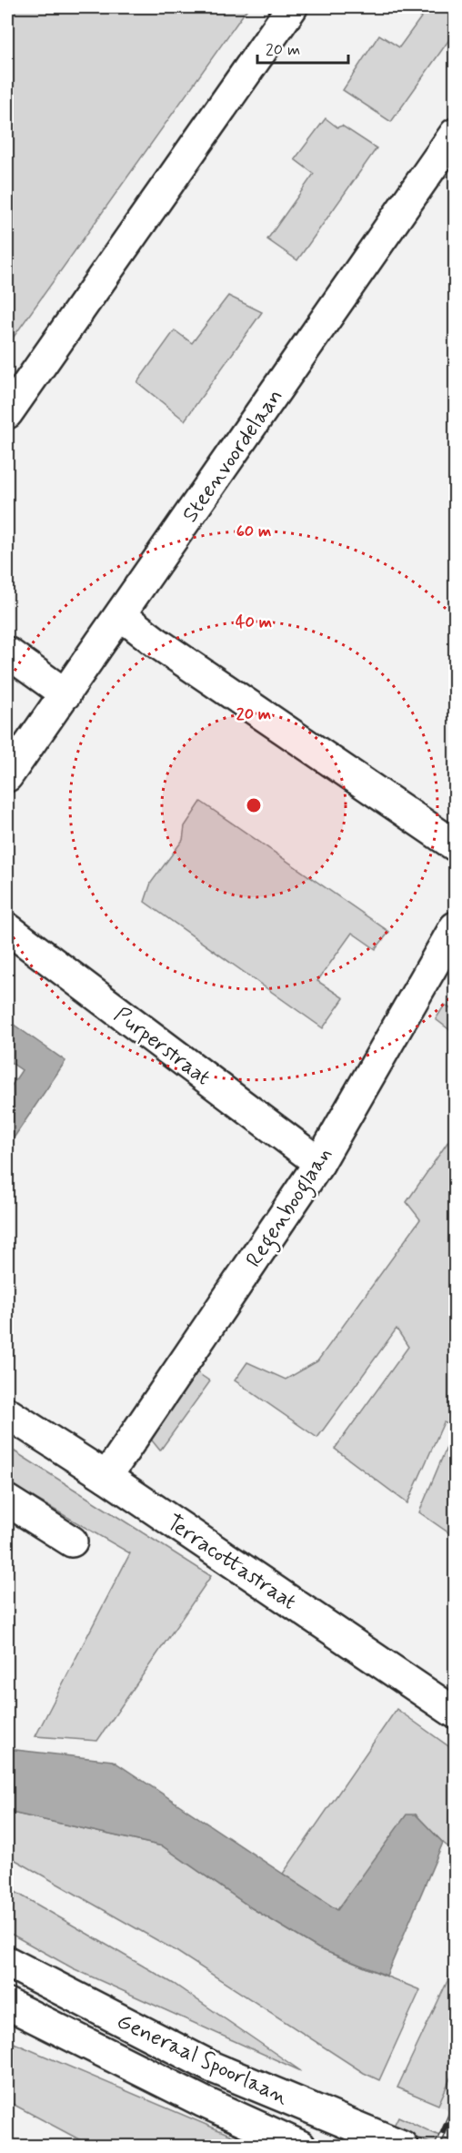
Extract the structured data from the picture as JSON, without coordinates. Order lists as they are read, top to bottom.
{
  "streets": {
    "street": [
      "Steenvoordelaan",
      "Purperstraat",
      "Regenbooglaan",
      "Terracottastraat",
      "Generaal Spoorlaan"
    ]
  },
  "crossings": [
    ["Purperstraat", "Regenbooglaan"],
    ["Regenbooglaan", "Terracottastraat"]
  ],
  "scale_bar": "20 m",
  "rings": ["60 m", "40 m", "20 m"]
}
